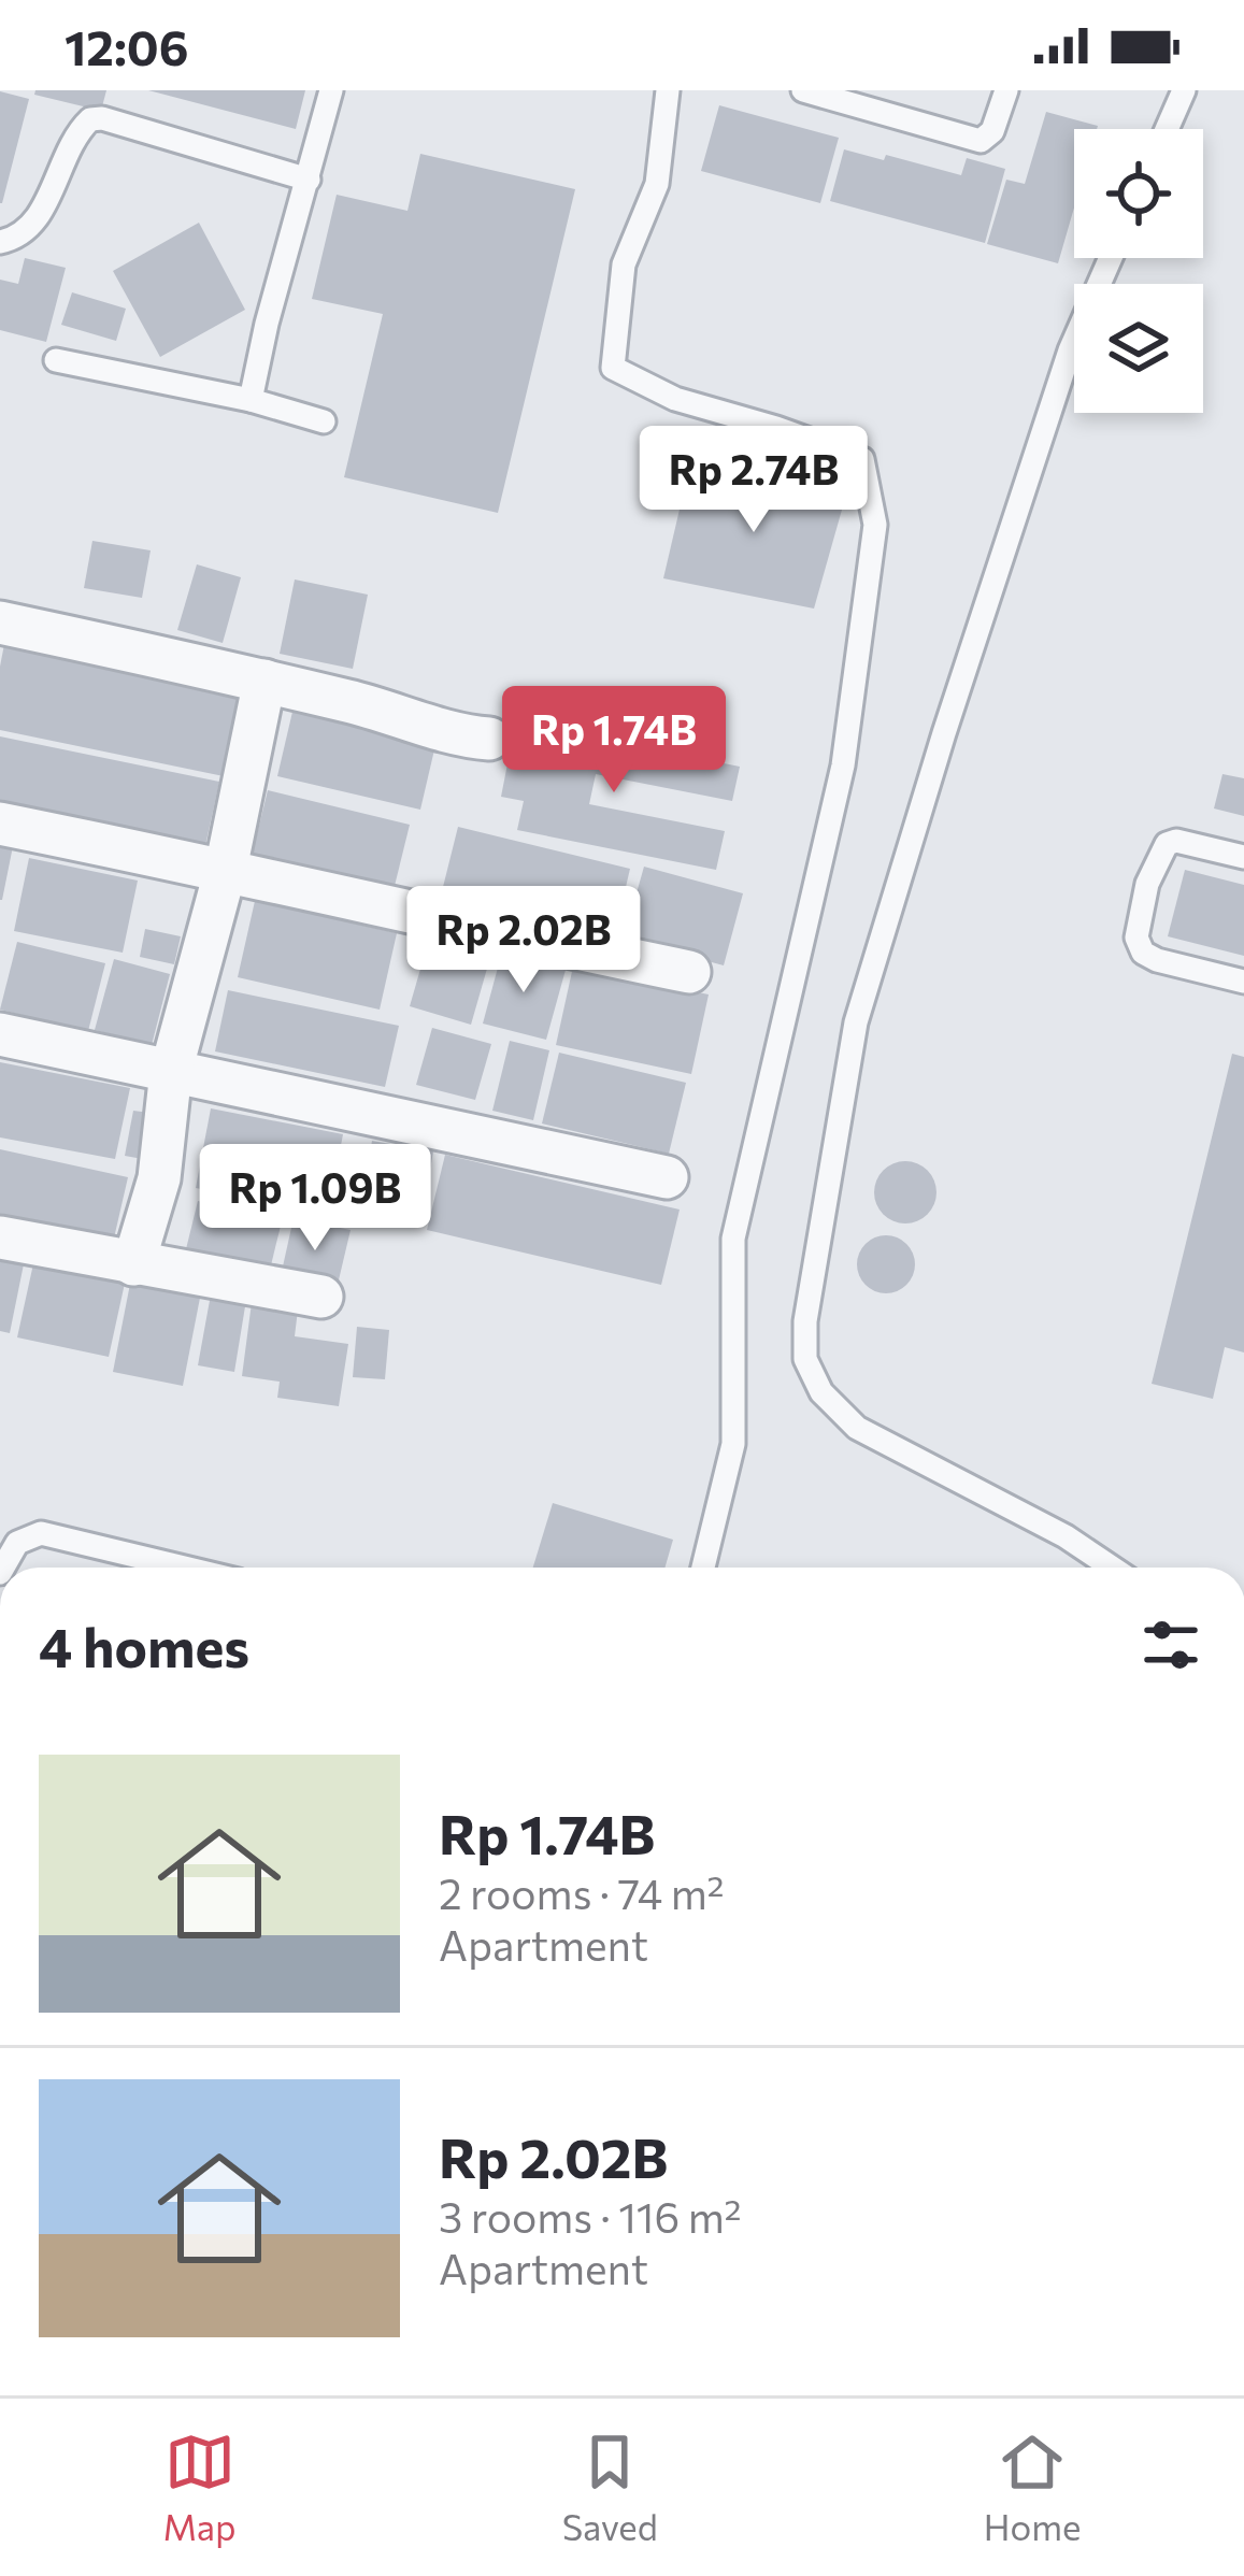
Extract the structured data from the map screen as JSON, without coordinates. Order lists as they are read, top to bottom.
{
  "page": {
    "status": "12:06",
    "price": [
      "Rp 2.74B",
      "Rp 1.74B",
      "Rp 2.02B",
      "Rp 1.09B"
    ],
    "heading": "4 homes",
    "list": [
      {
        "name": "Rp 1.74B",
        "note": "2 rooms · 74 m² · Apartment"
      },
      {
        "name": "Rp 2.02B",
        "note": "3 rooms · 116 m² · Apartment"
      }
    ],
    "tabs": ["Map", "Saved", "Home"]
  }
}
